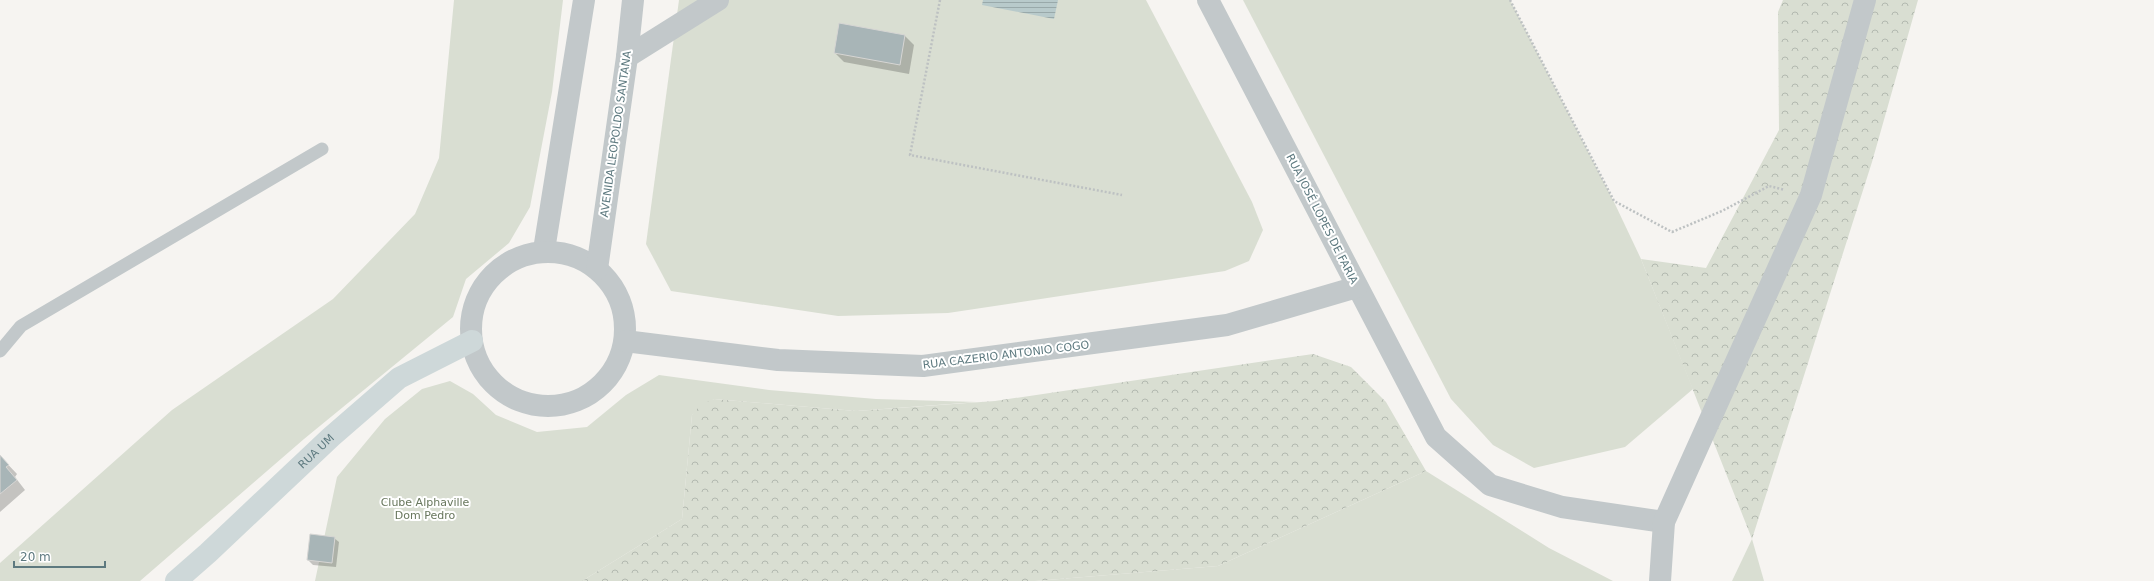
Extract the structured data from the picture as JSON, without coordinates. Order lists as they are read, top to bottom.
{
  "streets": {
    "street": [
      "AVENIDA LEOPOLDO SANTANA",
      "RUA JOSÉ LOPES DE FARIA",
      "RUA CAZERIO ANTONIO COGO",
      "RUA UM"
    ]
  },
  "crossings": [
    ["RUA JOSÉ LOPES DE FARIA", "RUA CAZERIO ANTONIO COGO"]
  ],
  "parks": ["Clube Alphaville Dom Pedro"],
  "scale_bar": "20 m"
}
